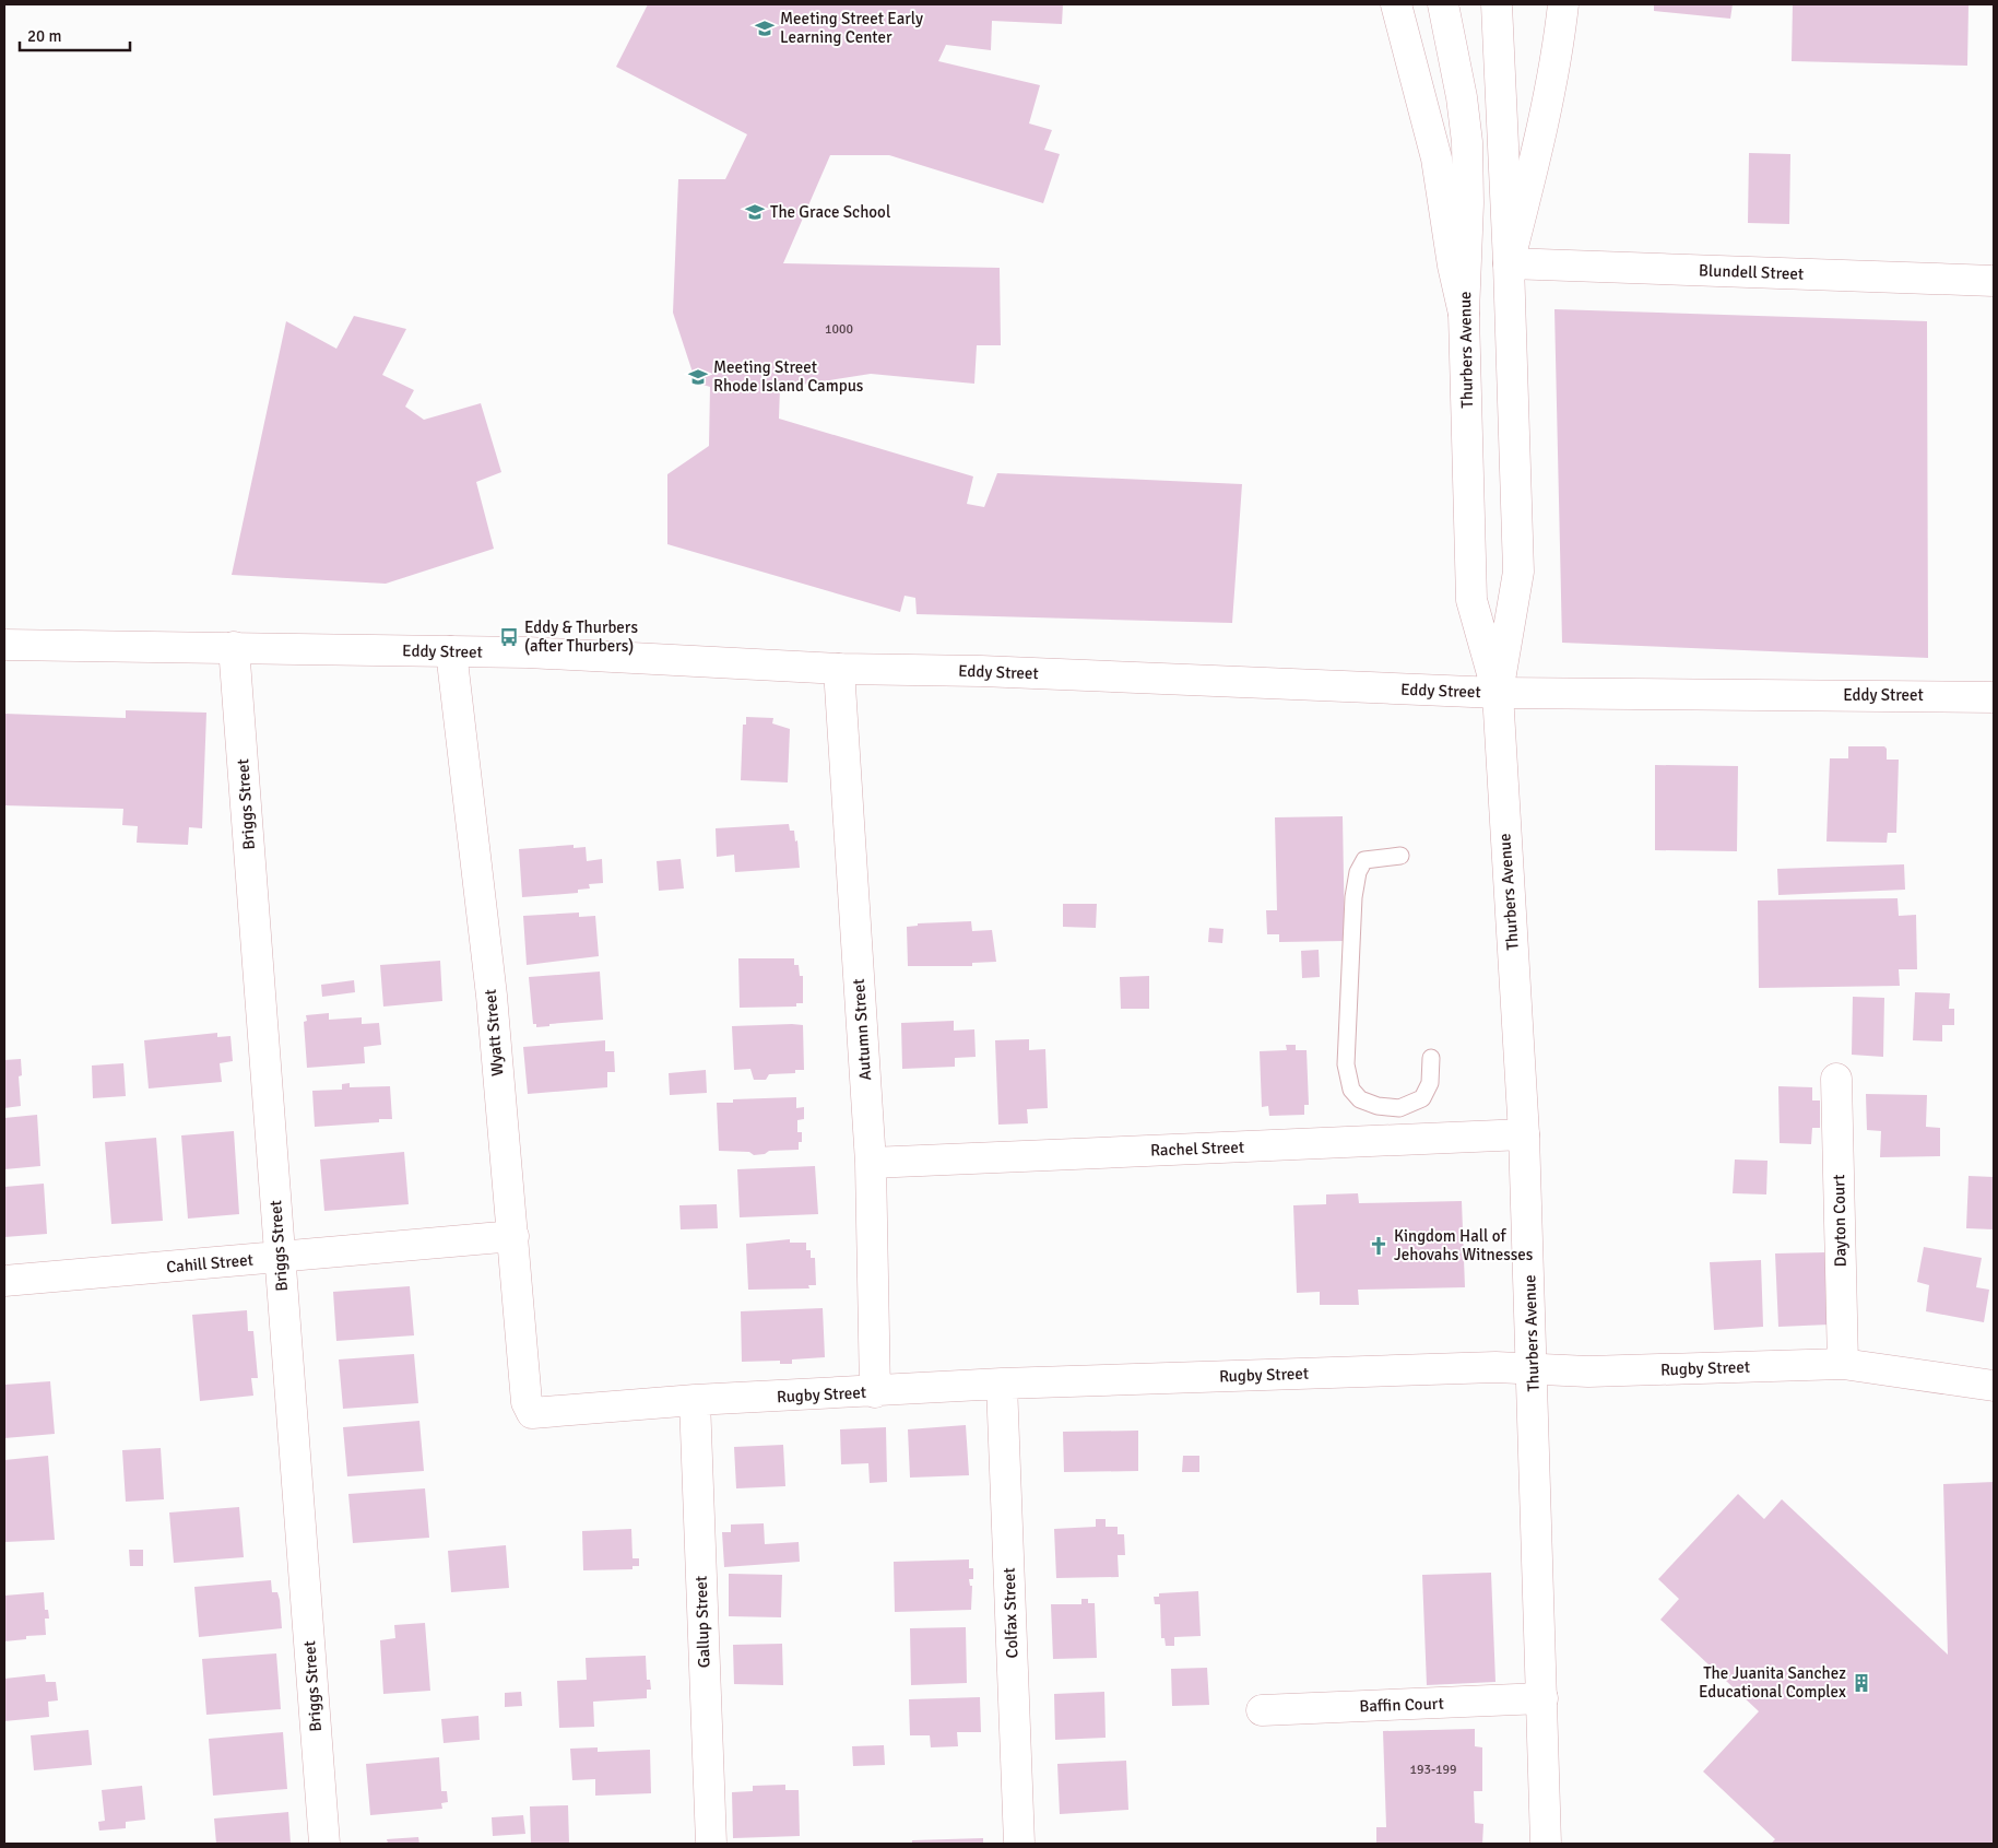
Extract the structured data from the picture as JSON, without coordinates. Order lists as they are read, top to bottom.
{
  "streets": {
    "main road": [
      "Blundell Street",
      "Thurbers Avenue",
      "Eddy Street",
      "Briggs Street",
      "Autumn Street",
      "Wyatt Street",
      "Rachel Street",
      "Dayton Court",
      "Cahill Street",
      "Rugby Street",
      "Colfax Street",
      "Gallup Street",
      "Baffin Court"
    ]
  },
  "crossings": [
    ["Blundell Street", "Thurbers Avenue"],
    ["Thurbers Avenue", "Eddy Street"],
    ["Thurbers Avenue", "Rachel Street"],
    ["Thurbers Avenue", "Rugby Street"],
    ["Thurbers Avenue", "Baffin Court"],
    ["Eddy Street", "Briggs Street"],
    ["Eddy Street", "Autumn Street"],
    ["Eddy Street", "Wyatt Street"],
    ["Briggs Street", "Cahill Street"],
    ["Autumn Street", "Rachel Street"],
    ["Autumn Street", "Rugby Street"],
    ["Wyatt Street", "Cahill Street"],
    ["Wyatt Street", "Rugby Street"],
    ["Dayton Court", "Rugby Street"],
    ["Rugby Street", "Colfax Street"],
    ["Rugby Street", "Gallup Street"]
  ],
  "places": {
    "school or university": ["Meeting Street Early Learning Center", "The Grace School", "Meeting Street Rhode Island Campus"],
    "bus stop": ["Eddy & Thurbers (after Thurbers)"],
    "church": ["Kingdom Hall of Jehovahs Witnesses"],
    "building": ["The Juanita Sanchez Educational Complex"]
  },
  "house_numbers": ["1000", "193-199"],
  "scale_bar": "20 m"
}
